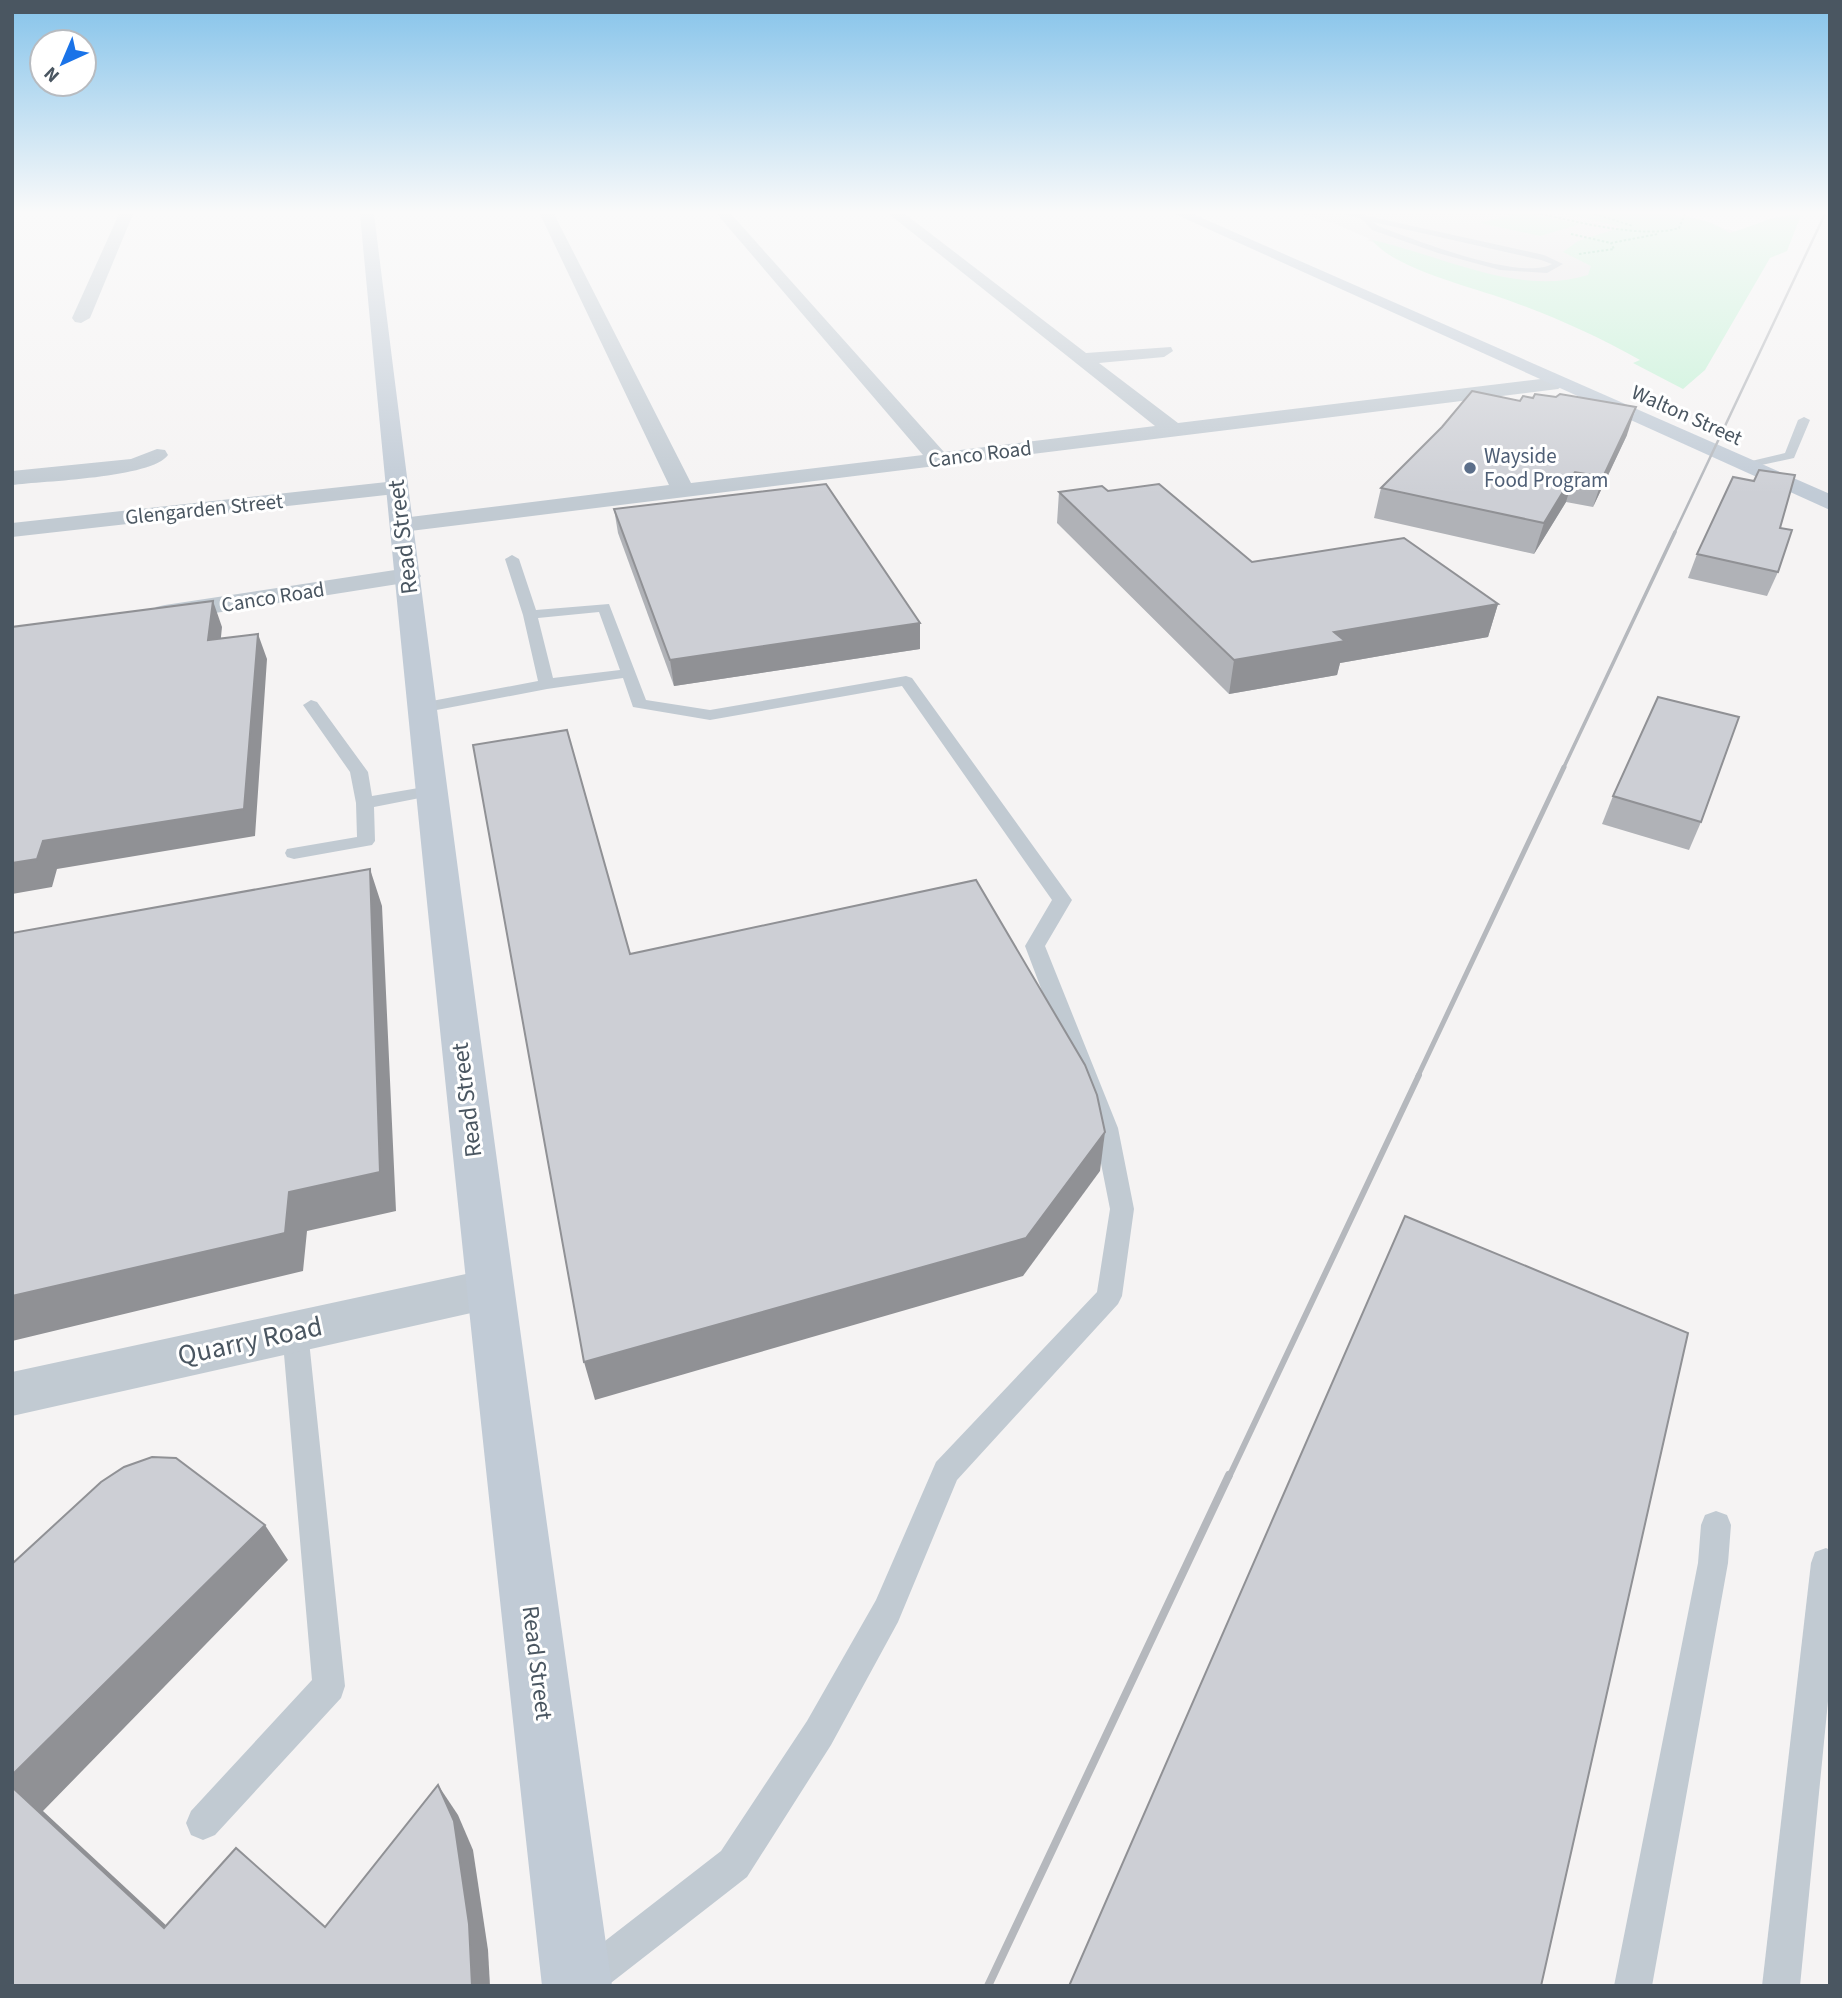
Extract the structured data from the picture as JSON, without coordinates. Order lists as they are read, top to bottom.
{
  "streets": {
    "street": [
      "Walton Street",
      "Canco Road",
      "Glengarden Street",
      "Read Street",
      "Quarry Road"
    ]
  },
  "crossings": [
    ["Walton Street", "Canco Road"],
    ["Canco Road", "Read Street"],
    ["Glengarden Street", "Read Street"],
    ["Read Street", "Quarry Road"]
  ],
  "places": ["Wayside Food Program"],
  "north": "bottom left"
}
